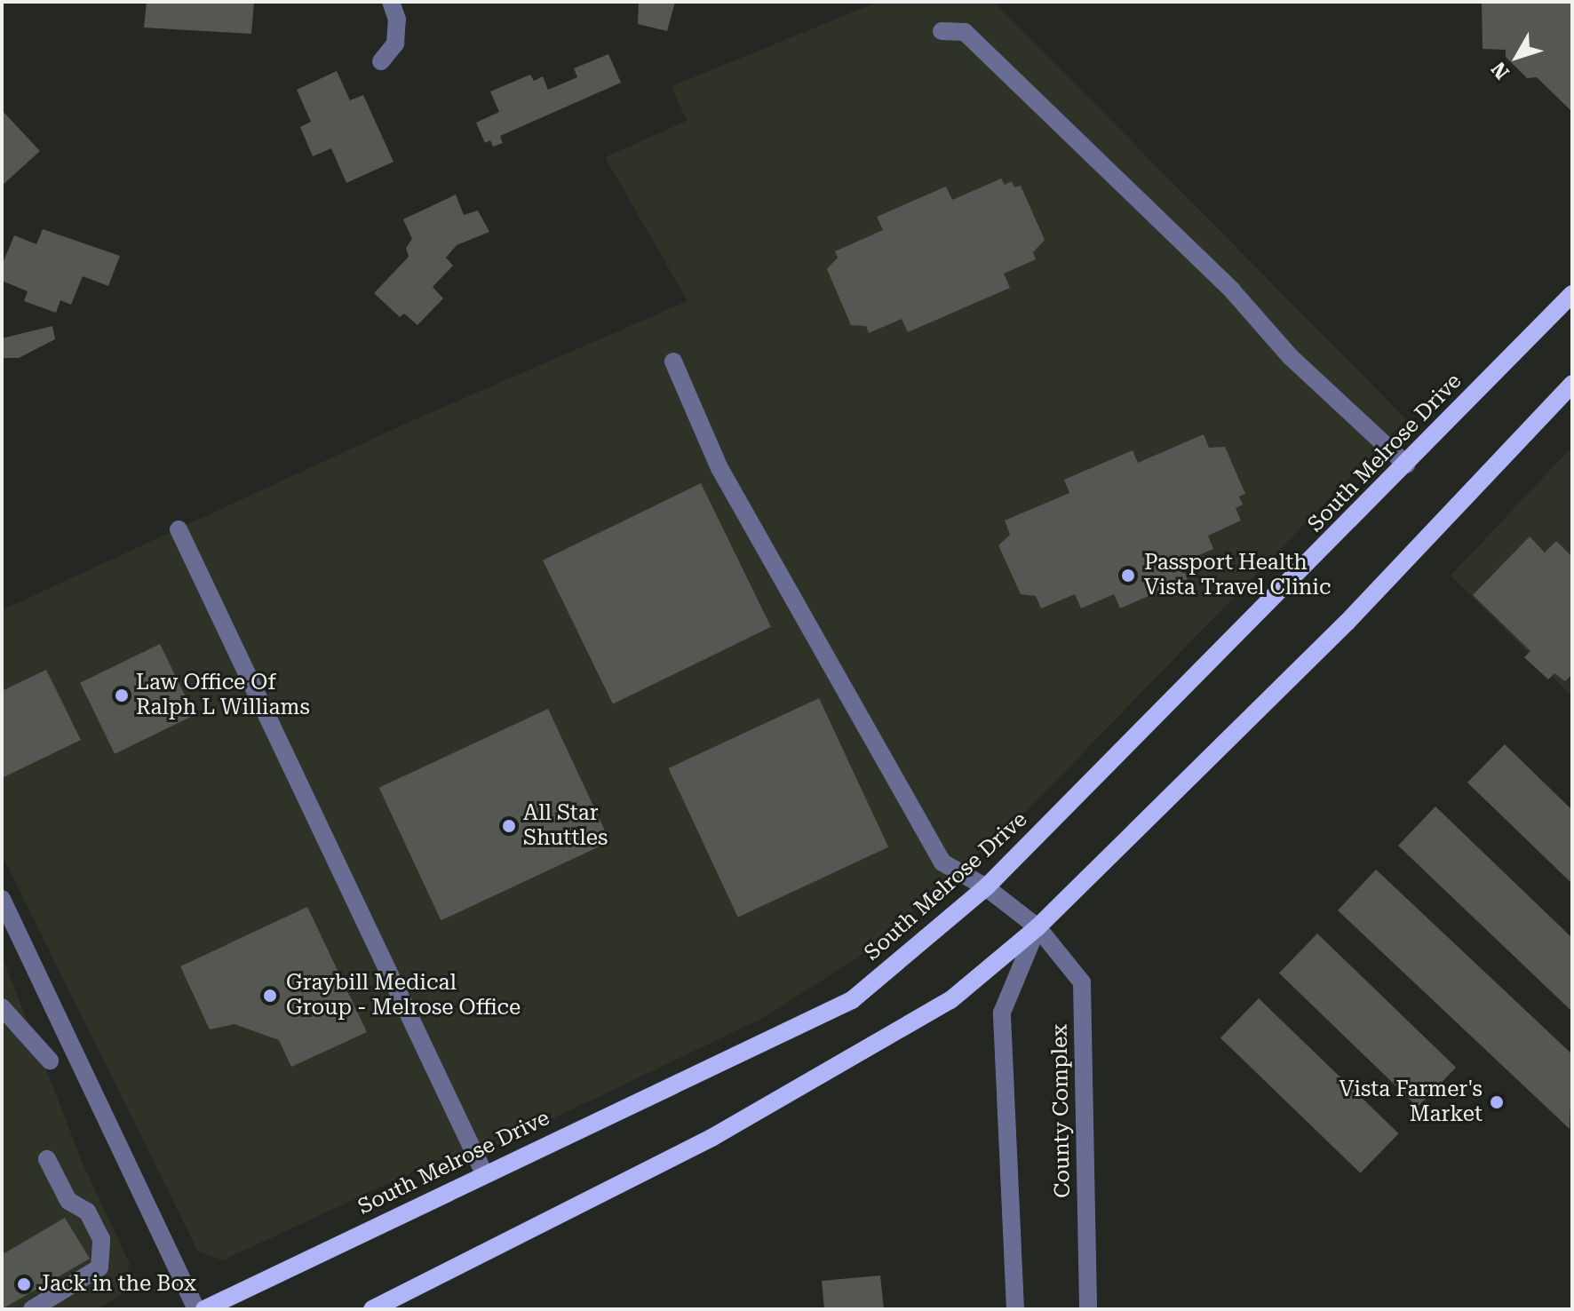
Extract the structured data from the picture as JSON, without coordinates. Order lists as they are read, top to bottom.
{
  "streets": {
    "main road": ["South Melrose Drive"],
    "street": ["County Complex"]
  },
  "crossings": [
    ["South Melrose Drive", "County Complex"]
  ],
  "places": [
    "Passport Health Vista Travel Clinic",
    "Law Office Of Ralph L Williams",
    "All Star Shuttles",
    "Graybill Medical Group - Melrose Office",
    "Vista Farmer's Market",
    "Jack in the Box"
  ],
  "north": "bottom left"
}
